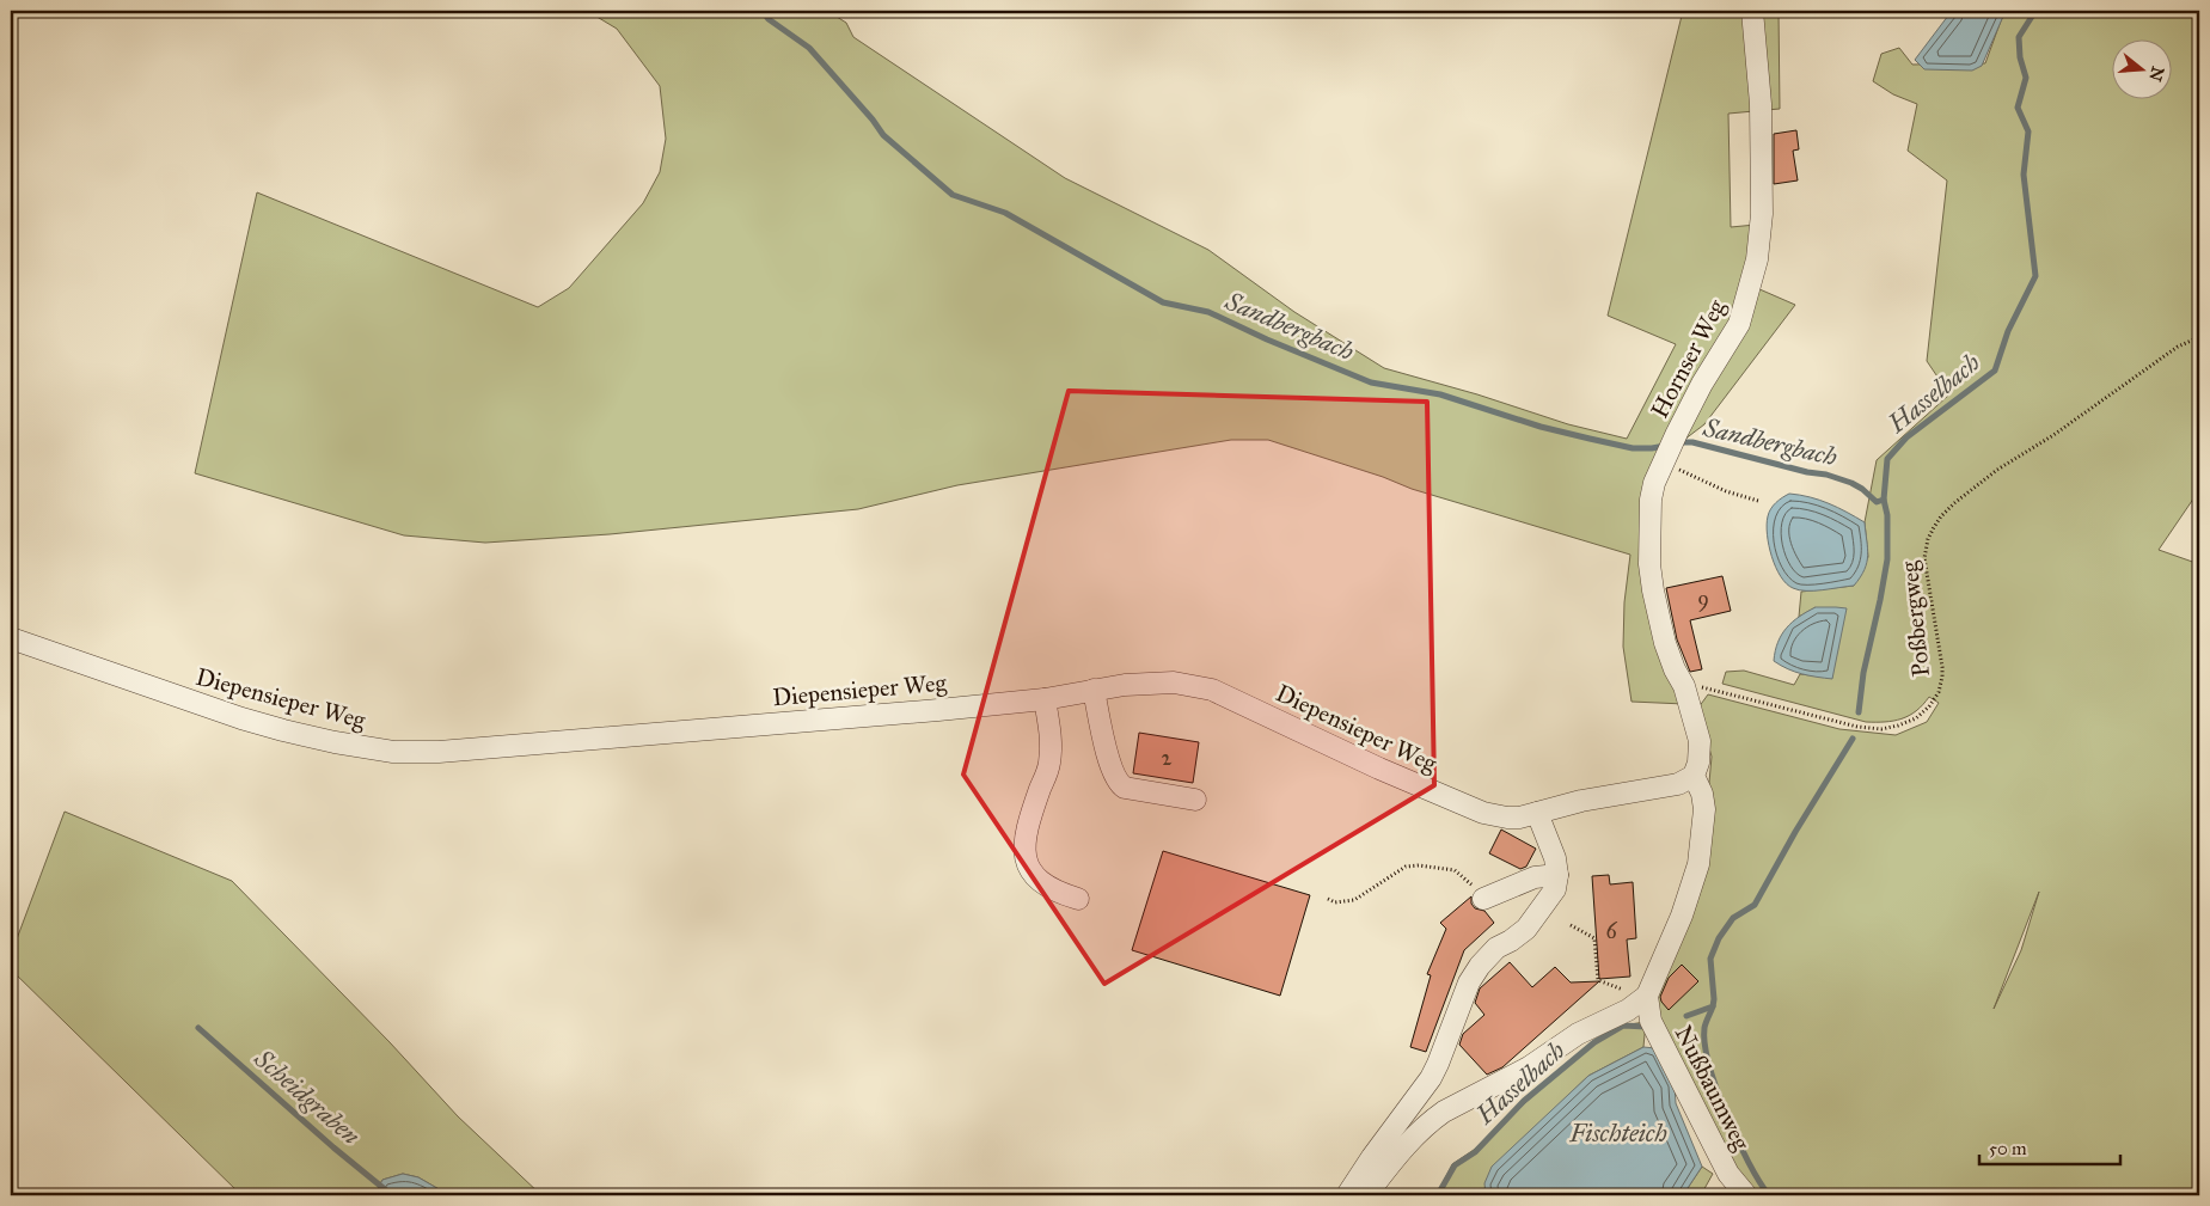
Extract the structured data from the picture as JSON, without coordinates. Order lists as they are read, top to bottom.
{
  "streets": {
    "street": ["Hornser Weg", "Diepensieper Weg", "Nußbaumweg"],
    "path": ["Poßbergweg"]
  },
  "crossings": [
    ["Hornser Weg", "Poßbergweg"]
  ],
  "water": [
    "Sandbergbach",
    "Hasselbach",
    "Scheidgraben",
    "Fischteich"
  ],
  "house_numbers": ["9", "2", "6"],
  "scale_bar": "50 m",
  "north": "right"
}
